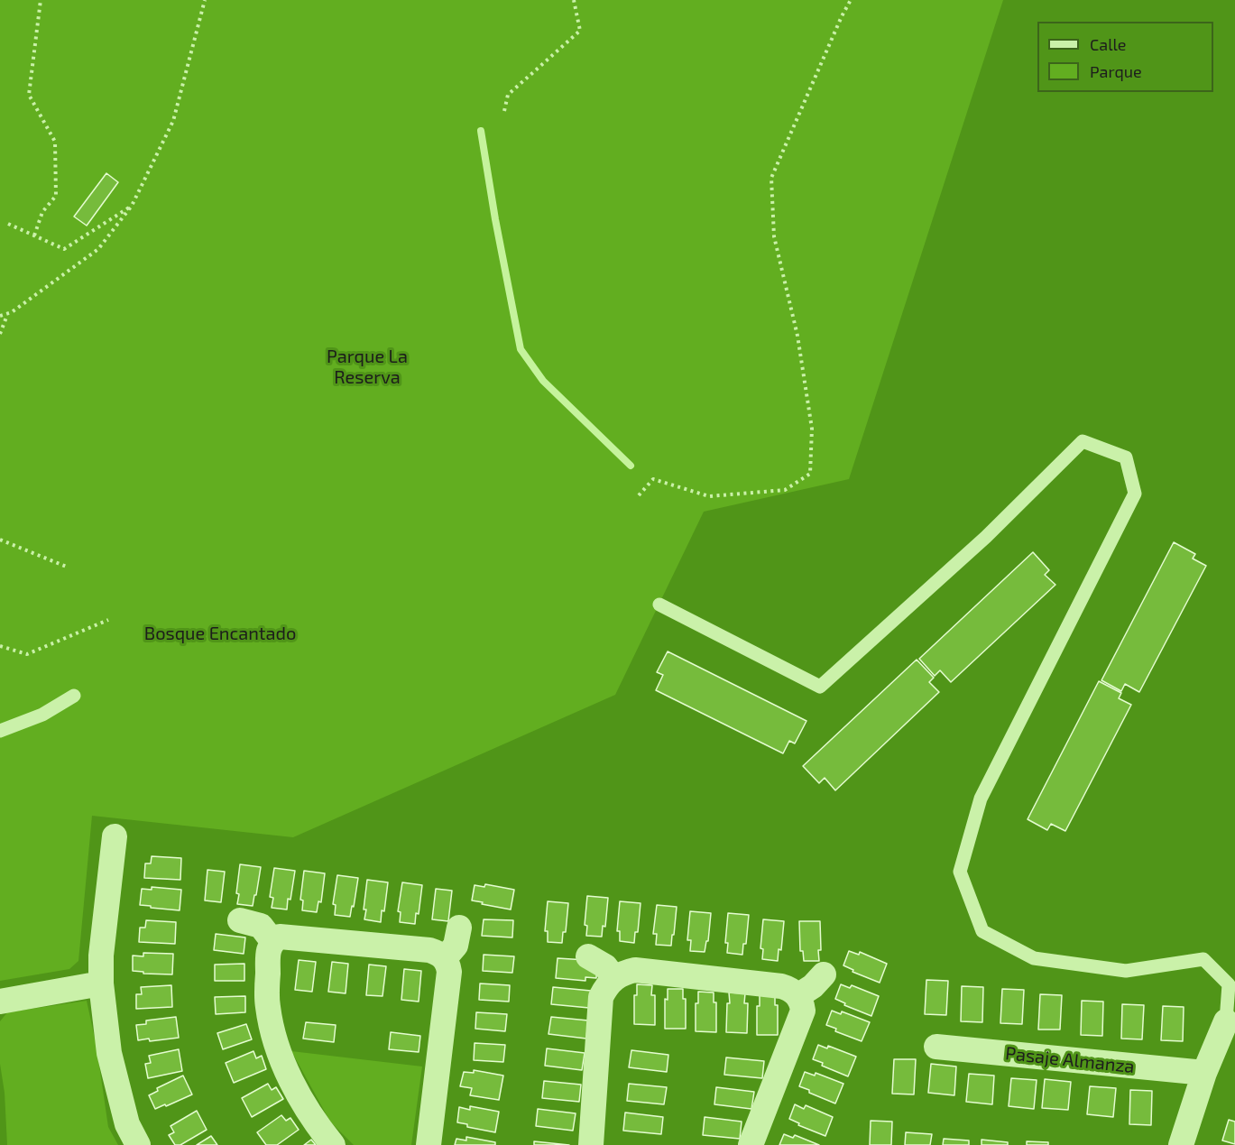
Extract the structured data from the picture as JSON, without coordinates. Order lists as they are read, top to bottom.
{
  "streets": {
    "street": ["Pasaje Almanza"]
  },
  "parks": ["Parque La Reserva", "Bosque Encantado"],
  "legend": ["Calle", "Parque"]
}
